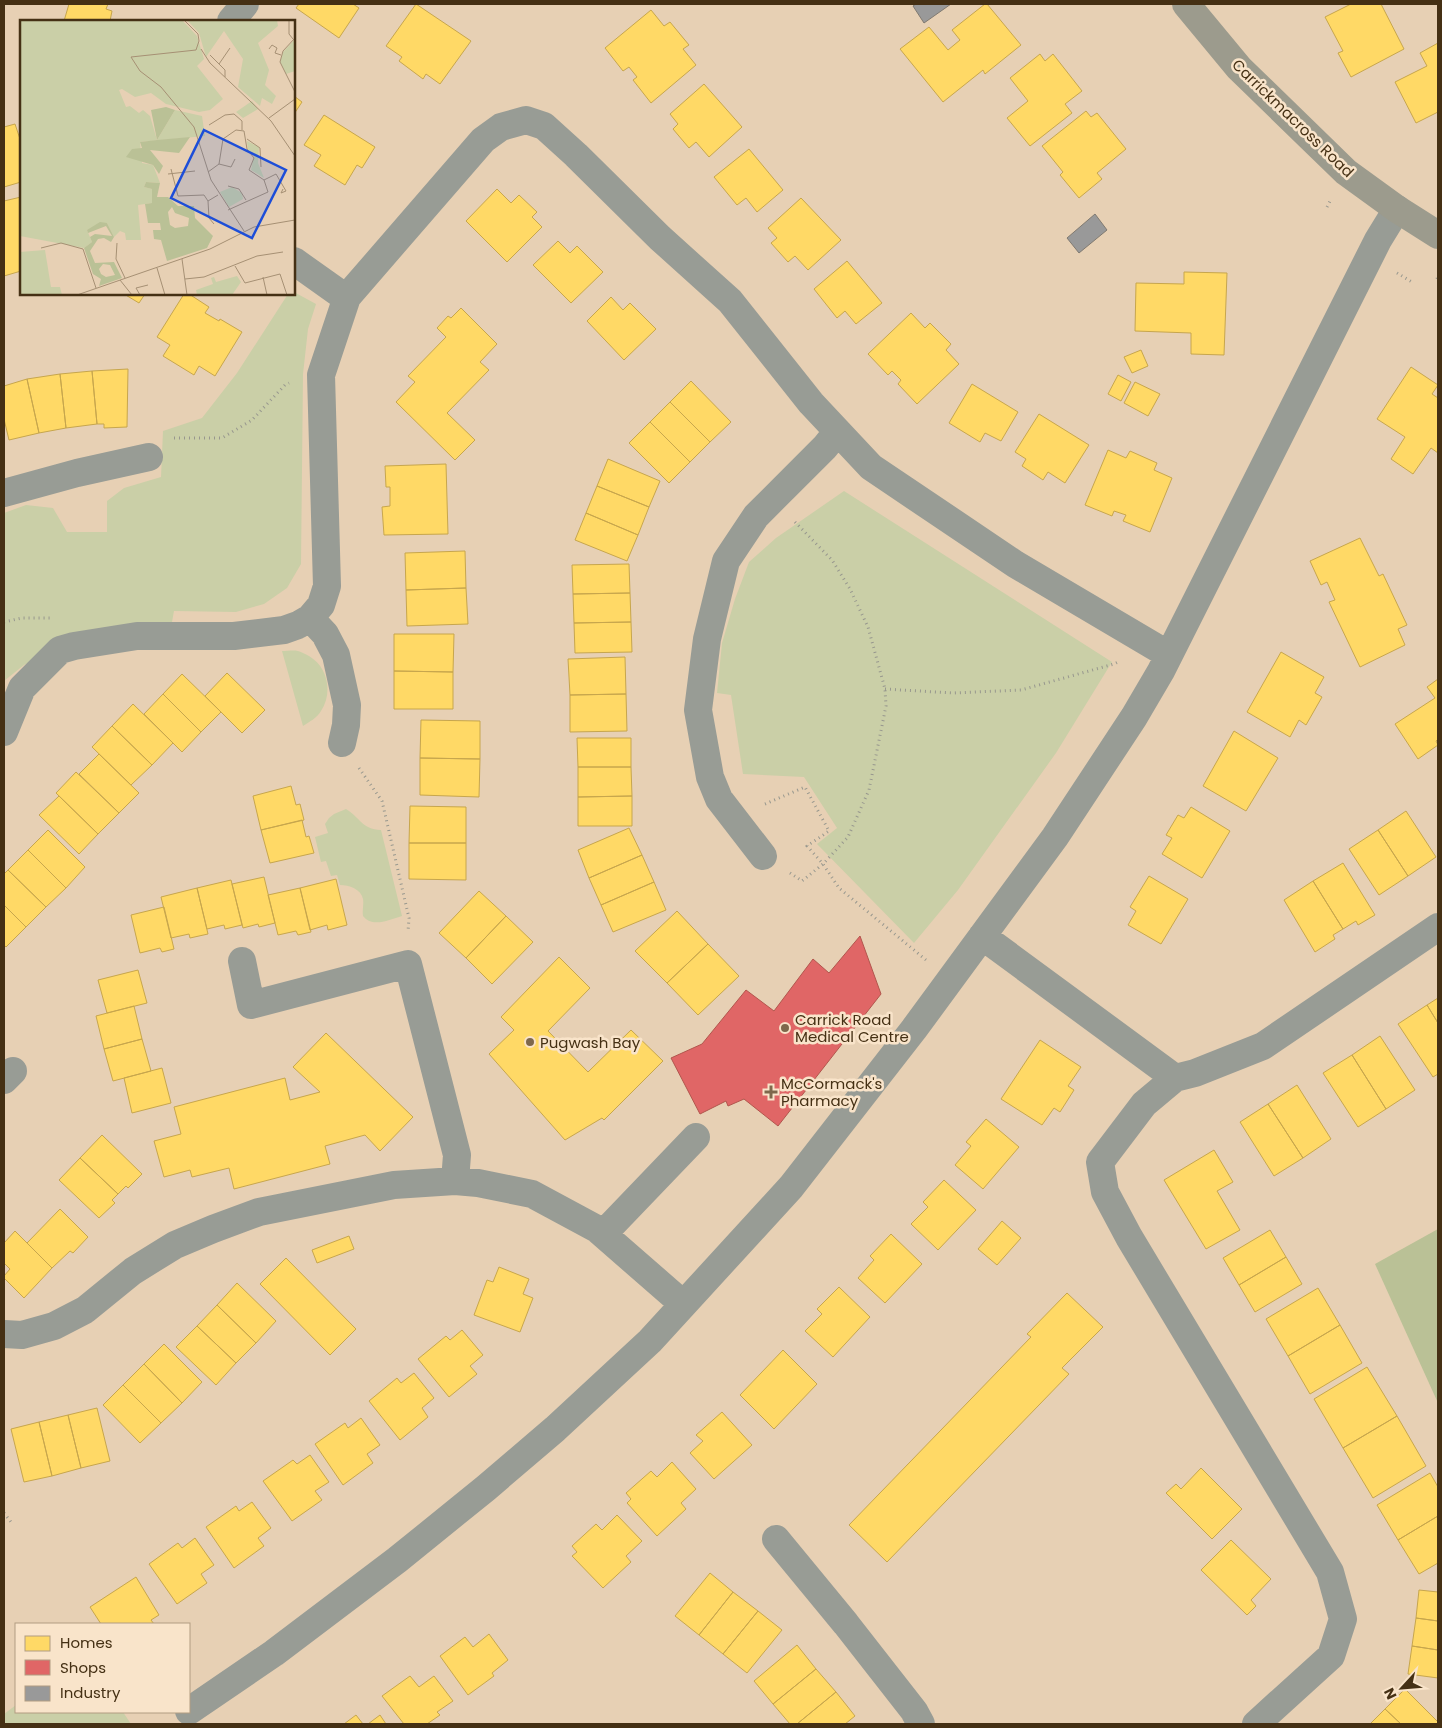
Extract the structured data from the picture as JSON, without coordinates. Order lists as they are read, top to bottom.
{
  "streets": {
    "main road": ["Carrickmacross Road"]
  },
  "places": {
    "other": ["Carrick Road Medical Centre", "Pugwash Bay"],
    "health": ["McCormack's Pharmacy"]
  },
  "legend": ["Homes", "Shops", "Industry"],
  "north": "bottom left"
}
